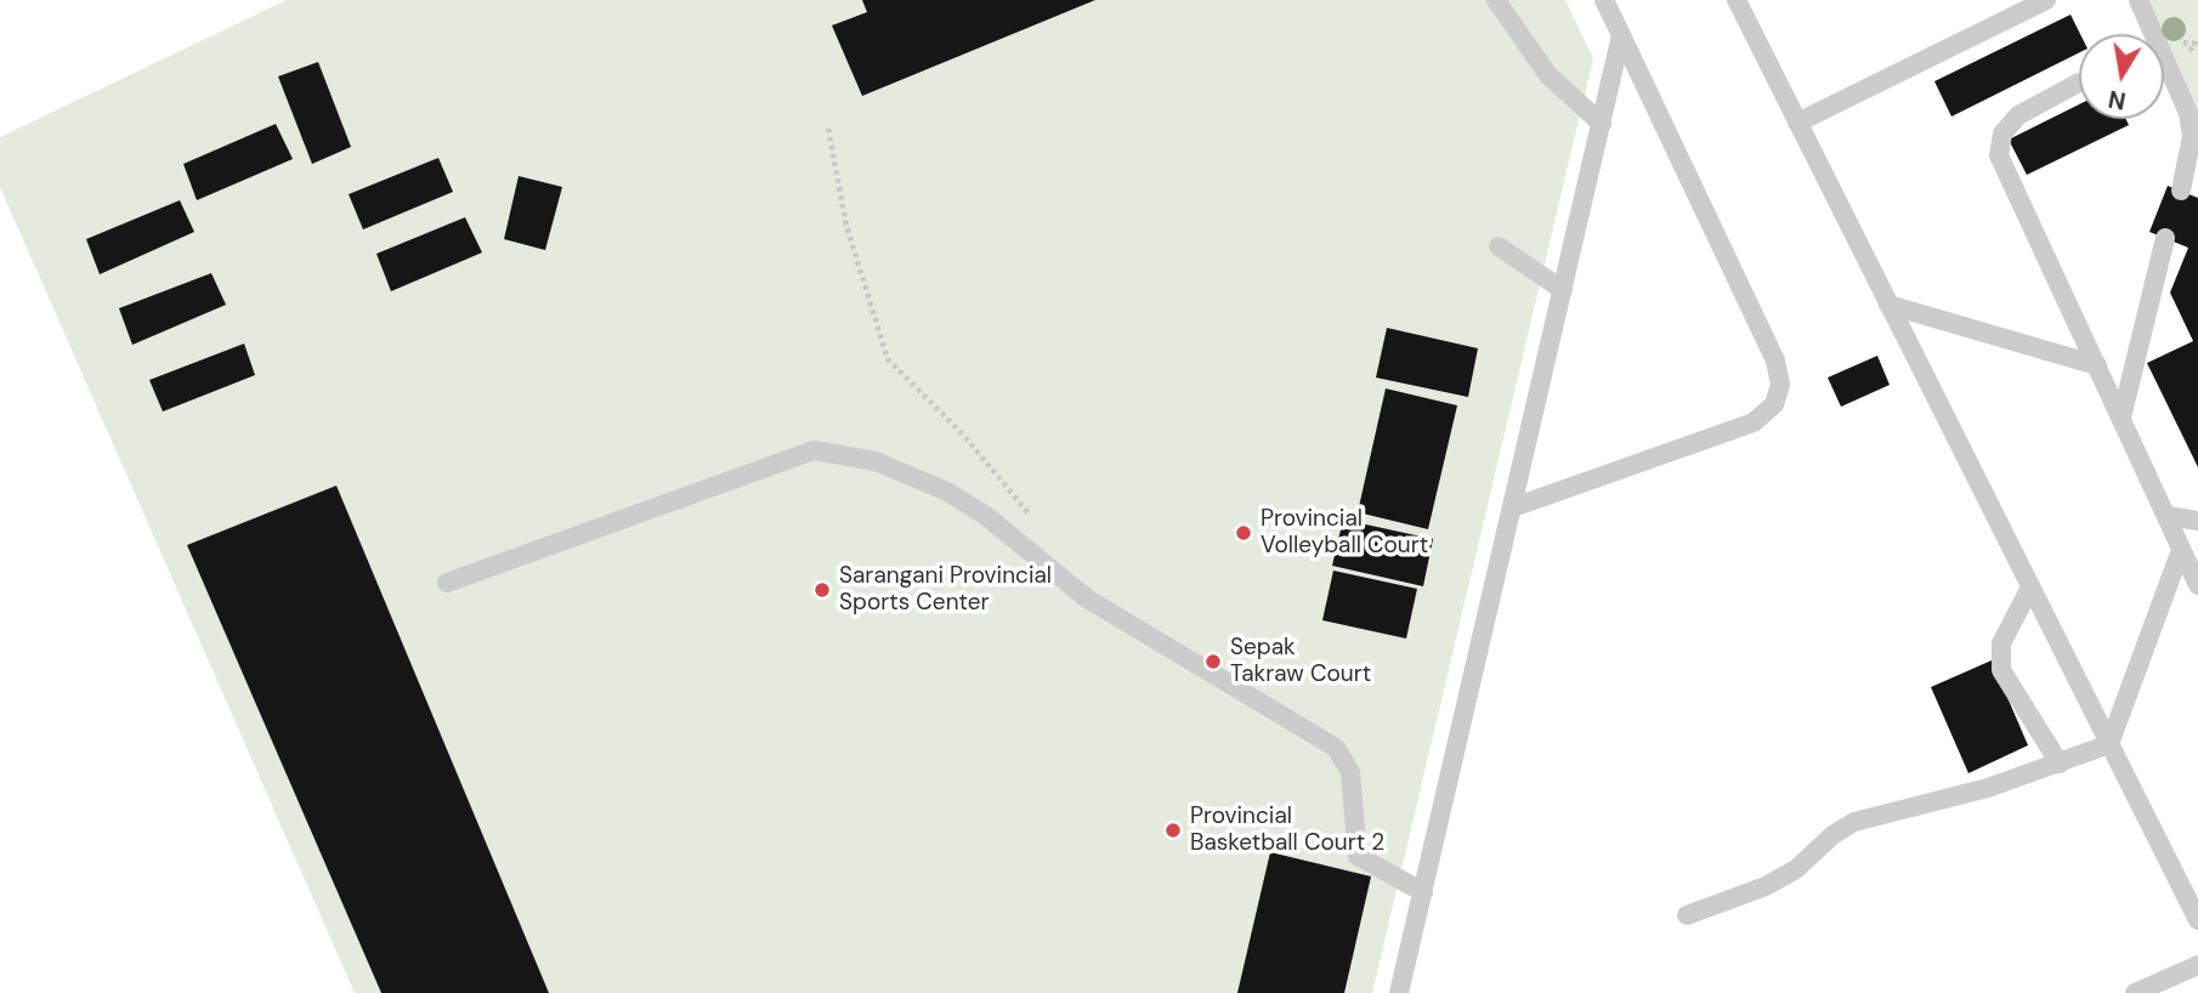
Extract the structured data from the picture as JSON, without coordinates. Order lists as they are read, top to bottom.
{
  "places": [
    "Provincial Volleyball Court",
    "Sarangani Provincial Sports Center",
    "Sepak Takraw Court",
    "Provincial Basketball Court 2"
  ],
  "north": "bottom"
}
